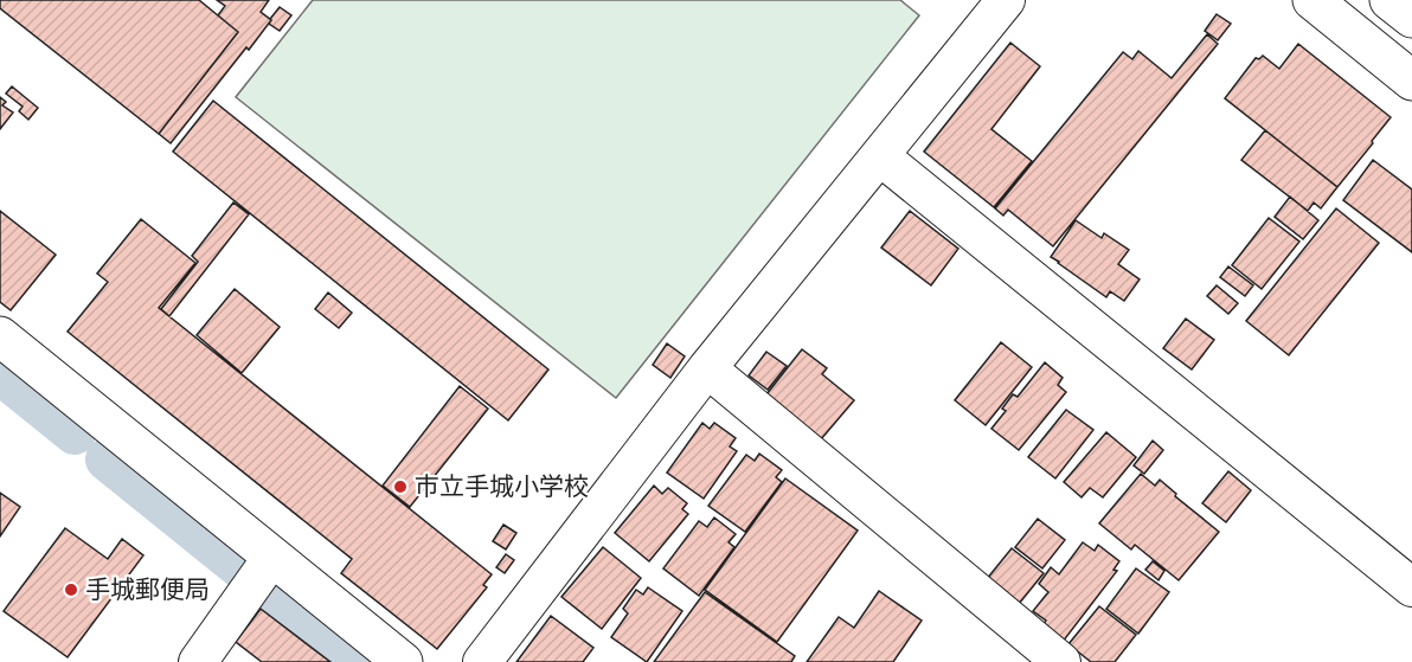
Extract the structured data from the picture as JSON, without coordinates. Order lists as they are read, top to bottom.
{
  "places": ["市立手城小学校", "手城郵便局"]
}
